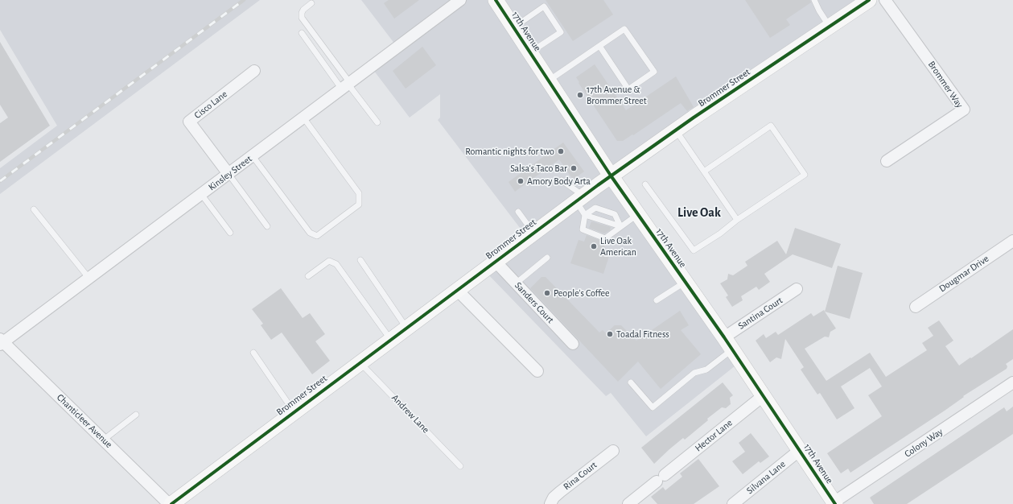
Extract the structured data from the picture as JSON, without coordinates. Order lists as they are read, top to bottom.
{
  "streets": {
    "main road": ["17th Avenue", "Brommer Street"],
    "street": [
      "Brommer Way",
      "Cisco Lane",
      "Kinsley Street",
      "Dougmar Drive",
      "Sanders Court",
      "Santina Court",
      "Chanticleer Avenue",
      "Hector Lane",
      "Colony Way",
      "Rina Court",
      "Silvana Lane"
    ],
    "lane": ["Andrew Lane"]
  },
  "crossings": [
    ["17th Avenue", "Brommer Street"],
    ["17th Avenue", "Santina Court"],
    ["17th Avenue", "Hector Lane"],
    ["17th Avenue", "Colony Way"],
    ["17th Avenue", "Silvana Lane"],
    ["Brommer Street", "Sanders Court"],
    ["Brommer Street", "Andrew Lane"],
    ["Cisco Lane", "Kinsley Street"],
    ["Kinsley Street", "Chanticleer Avenue"]
  ],
  "districts": ["Live Oak"],
  "places": [
    "17th Avenue & Brommer Street",
    "Romantic nights for two",
    "Salsa's Taco Bar",
    "Amory Body Arta",
    "Live Oak American",
    "People's Coffee",
    "Toadal Fitness"
  ]
}
